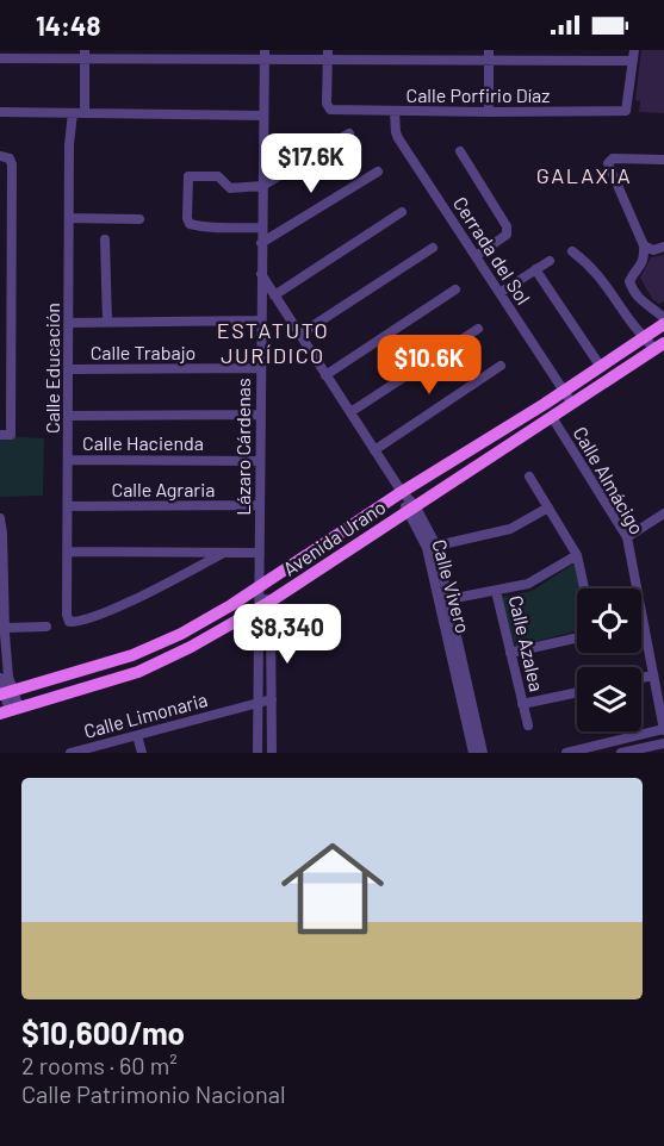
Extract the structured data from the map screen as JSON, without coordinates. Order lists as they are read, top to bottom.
{
  "streets": {
    "main road": ["Avenida Urano"],
    "street": [
      "Calle Porfirio Díaz",
      "Cerrada del Sol",
      "Calle Trabajo",
      "Calle Educación",
      "Calle Hacienda",
      "Lázaro Cárdenas",
      "Calle Almácigo",
      "Calle Agraria",
      "Calle Vivero",
      "Calle Azalea",
      "Calle Limonaria"
    ]
  },
  "crossings": [
    ["Calle Porfirio Díaz", "Cerrada del Sol"],
    ["Cerrada del Sol", "Avenida Urano"],
    ["Calle Trabajo", "Calle Educación"],
    ["Calle Trabajo", "Lázaro Cárdenas"],
    ["Calle Educación", "Calle Hacienda"],
    ["Calle Educación", "Calle Agraria"],
    ["Calle Hacienda", "Lázaro Cárdenas"],
    ["Lázaro Cárdenas", "Calle Agraria"],
    ["Lázaro Cárdenas", "Avenida Urano"],
    ["Lázaro Cárdenas", "Calle Vivero"],
    ["Calle Almácigo", "Avenida Urano"],
    ["Avenida Urano", "Calle Vivero"]
  ],
  "districts": ["GALAXIA", "ESTATUTO JURÍDICO"],
  "page": {
    "status": "14:48",
    "price": ["$17.6K", "$10.6K", "$8,340"],
    "list": [
      {
        "name": "$10,600/mo",
        "note": "2 rooms · 60 m² · Calle Patrimonio Nacional"
      }
    ]
  }
}
